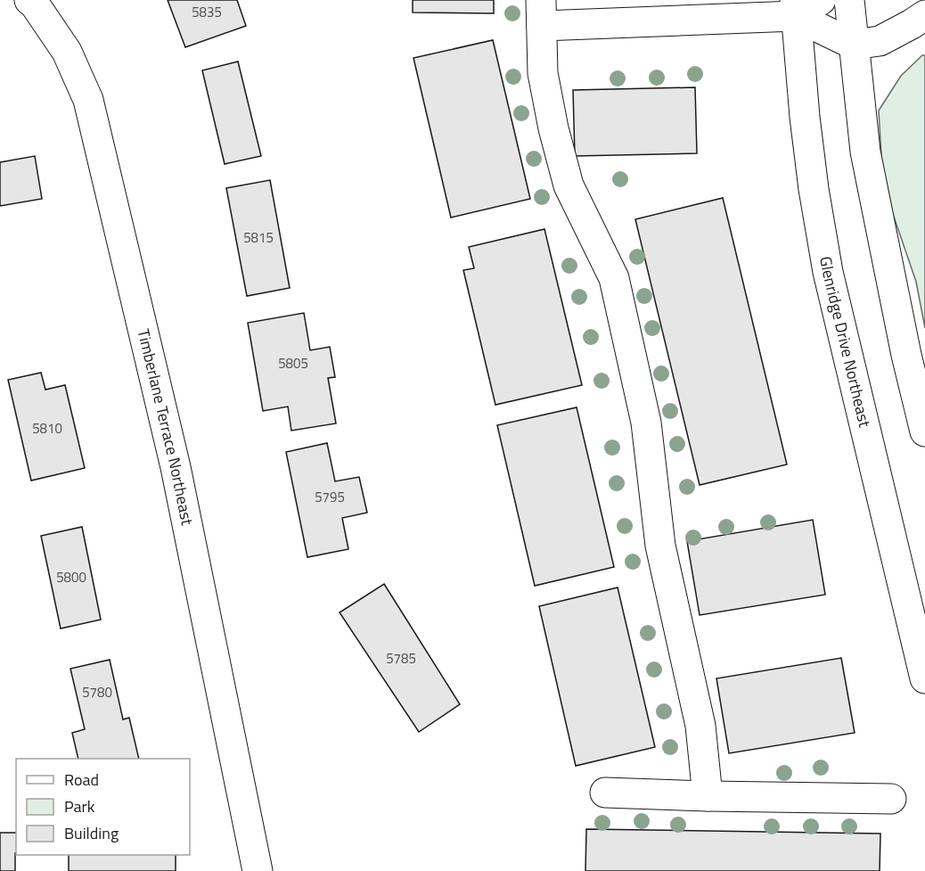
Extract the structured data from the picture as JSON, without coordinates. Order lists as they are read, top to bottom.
{
  "streets": {
    "main road": ["Glenridge Drive Northeast", "Timberlane Terrace Northeast"]
  },
  "house_numbers": [
    "5835",
    "5815",
    "5805",
    "5810",
    "5795",
    "5800",
    "5785",
    "5780"
  ],
  "legend": ["Road", "Park", "Building"]
}
